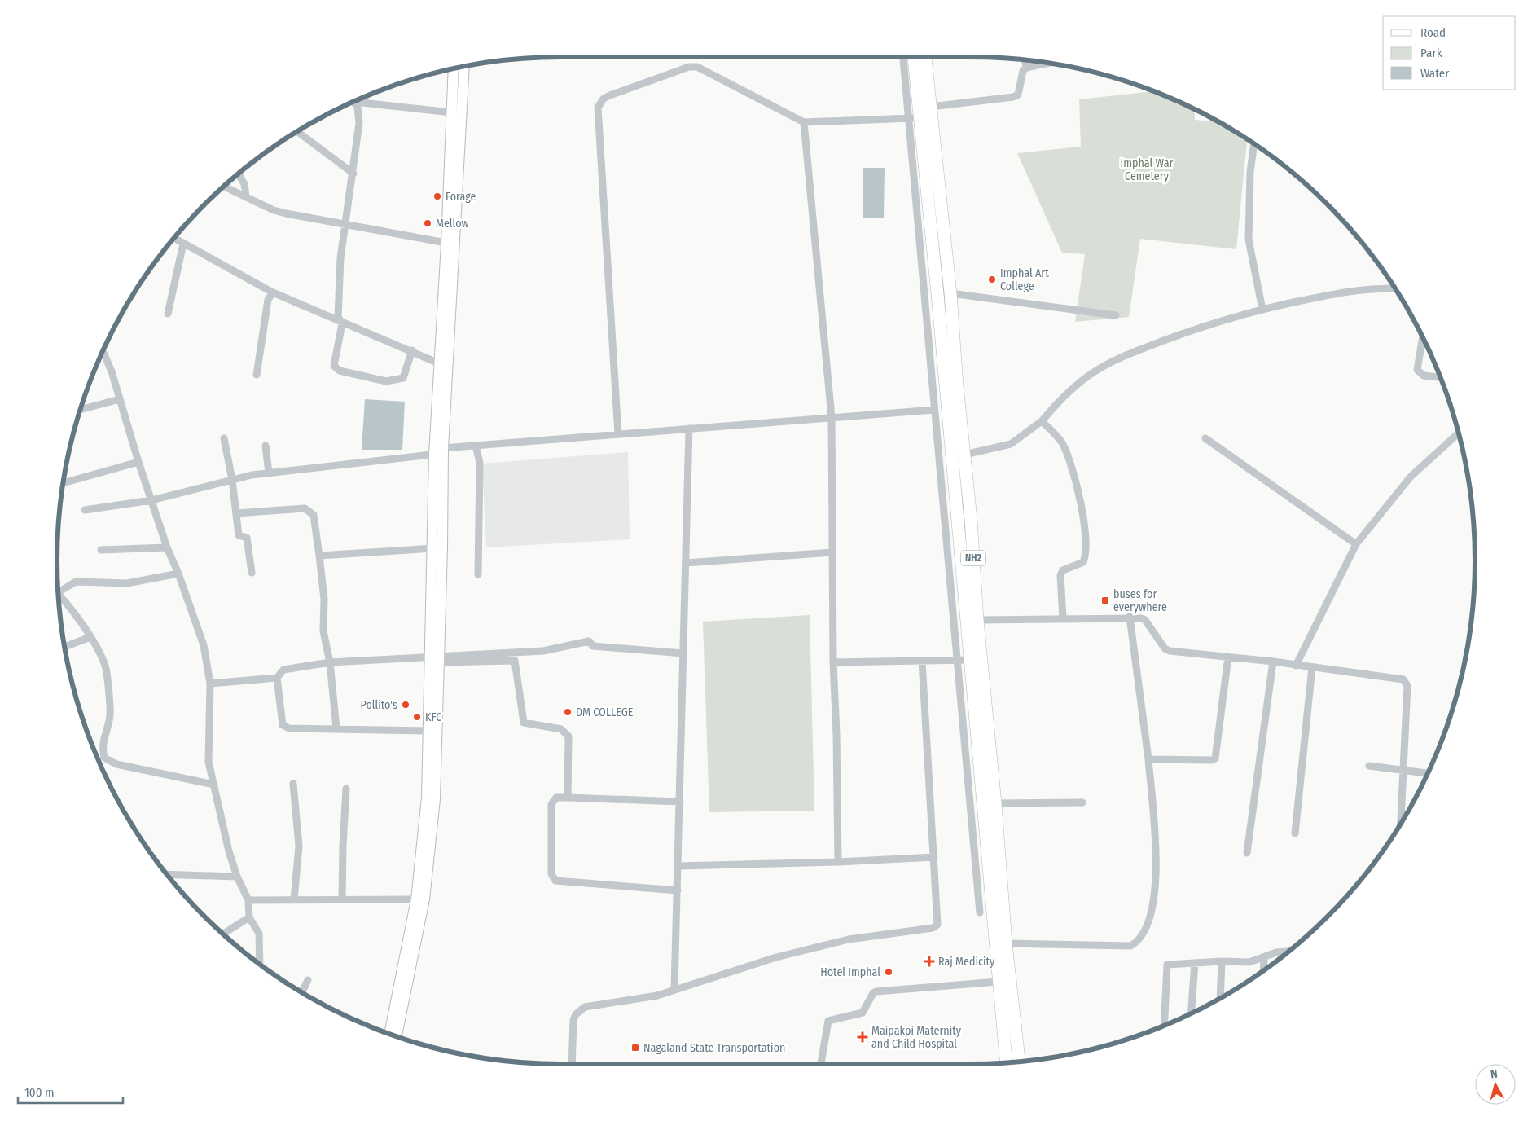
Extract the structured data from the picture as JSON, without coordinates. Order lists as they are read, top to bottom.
{
  "streets": {
    "highway": ["NH2"]
  },
  "parks": ["Imphal War Cemetery"],
  "places": {
    "other": [
      "Forage",
      "Mellow",
      "Imphal Art College",
      "Pollito's",
      "DM COLLEGE",
      "KFC",
      "Hotel Imphal"
    ],
    "transit": ["buses for everywhere", "Nagaland State Transportation"],
    "health": ["Raj Medicity", "Maipakpi Maternity and Child Hospital"]
  },
  "legend": ["Road", "Park", "Water"],
  "scale_bar": "100 m",
  "north": "top"
}
